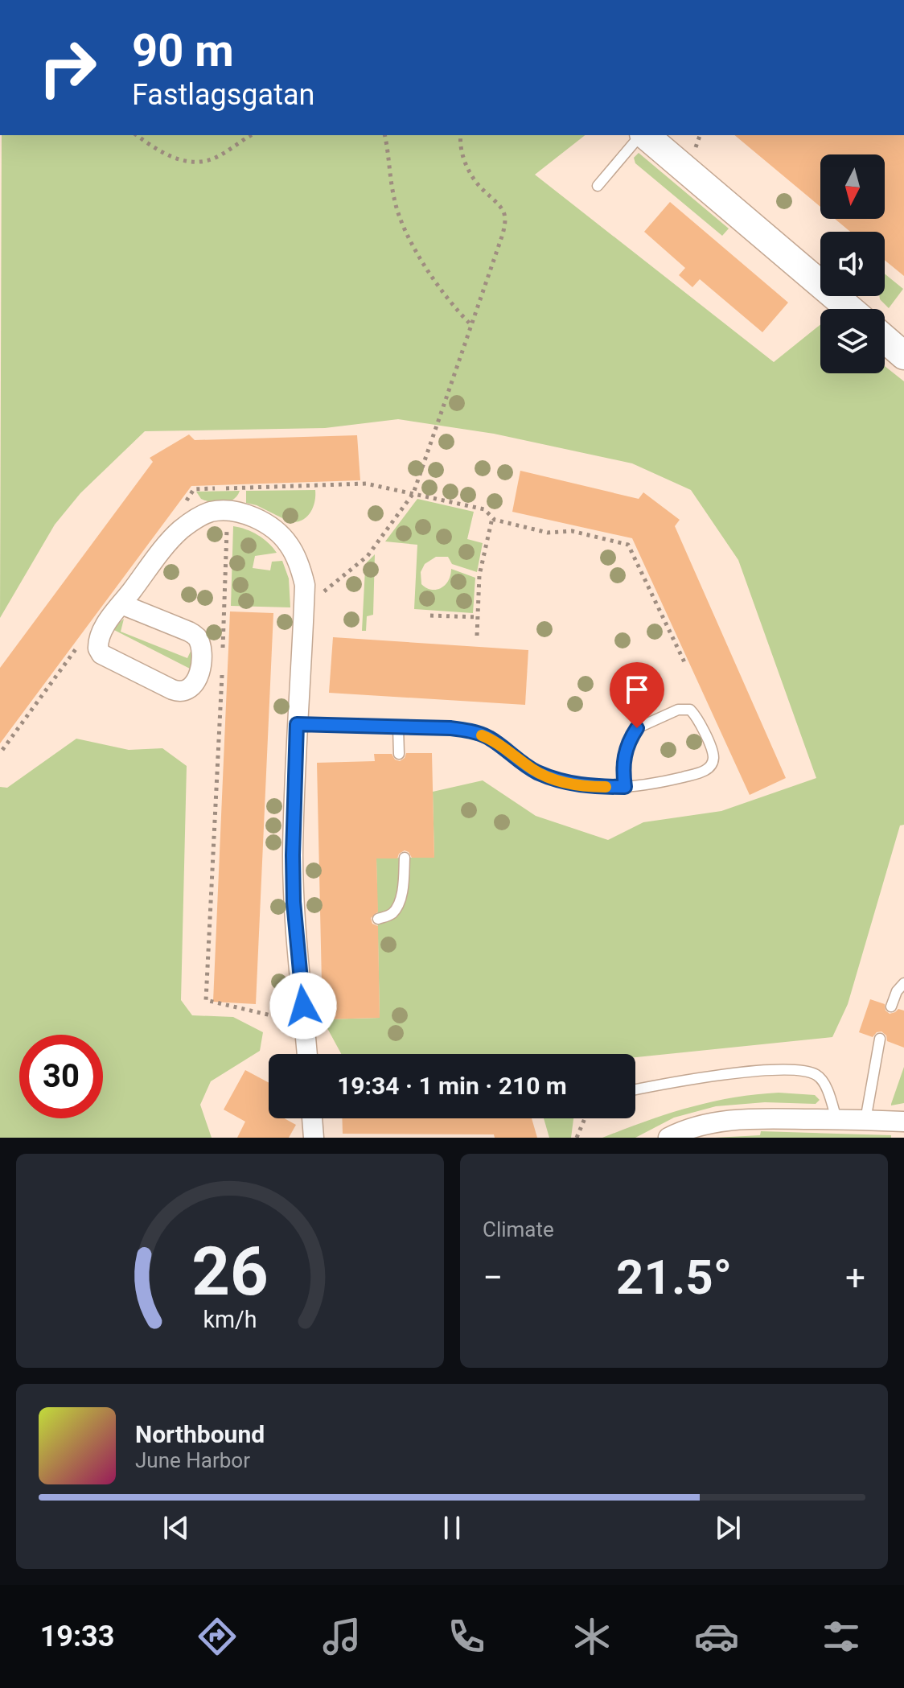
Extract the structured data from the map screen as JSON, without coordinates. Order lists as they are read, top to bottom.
{
  "north": "bottom",
  "page": {
    "turn": ["90 m", "Fastlagsgatan"],
    "limit": "30",
    "trip": "19:34 · 1 min · 210 m",
    "tile": "Climate",
    "heat": ["−", "21.5°", "+"],
    "song": ["Northbound", "June Harbor"],
    "tabs": "19:33",
    "gauge": ["26", "km/h"]
  }
}
